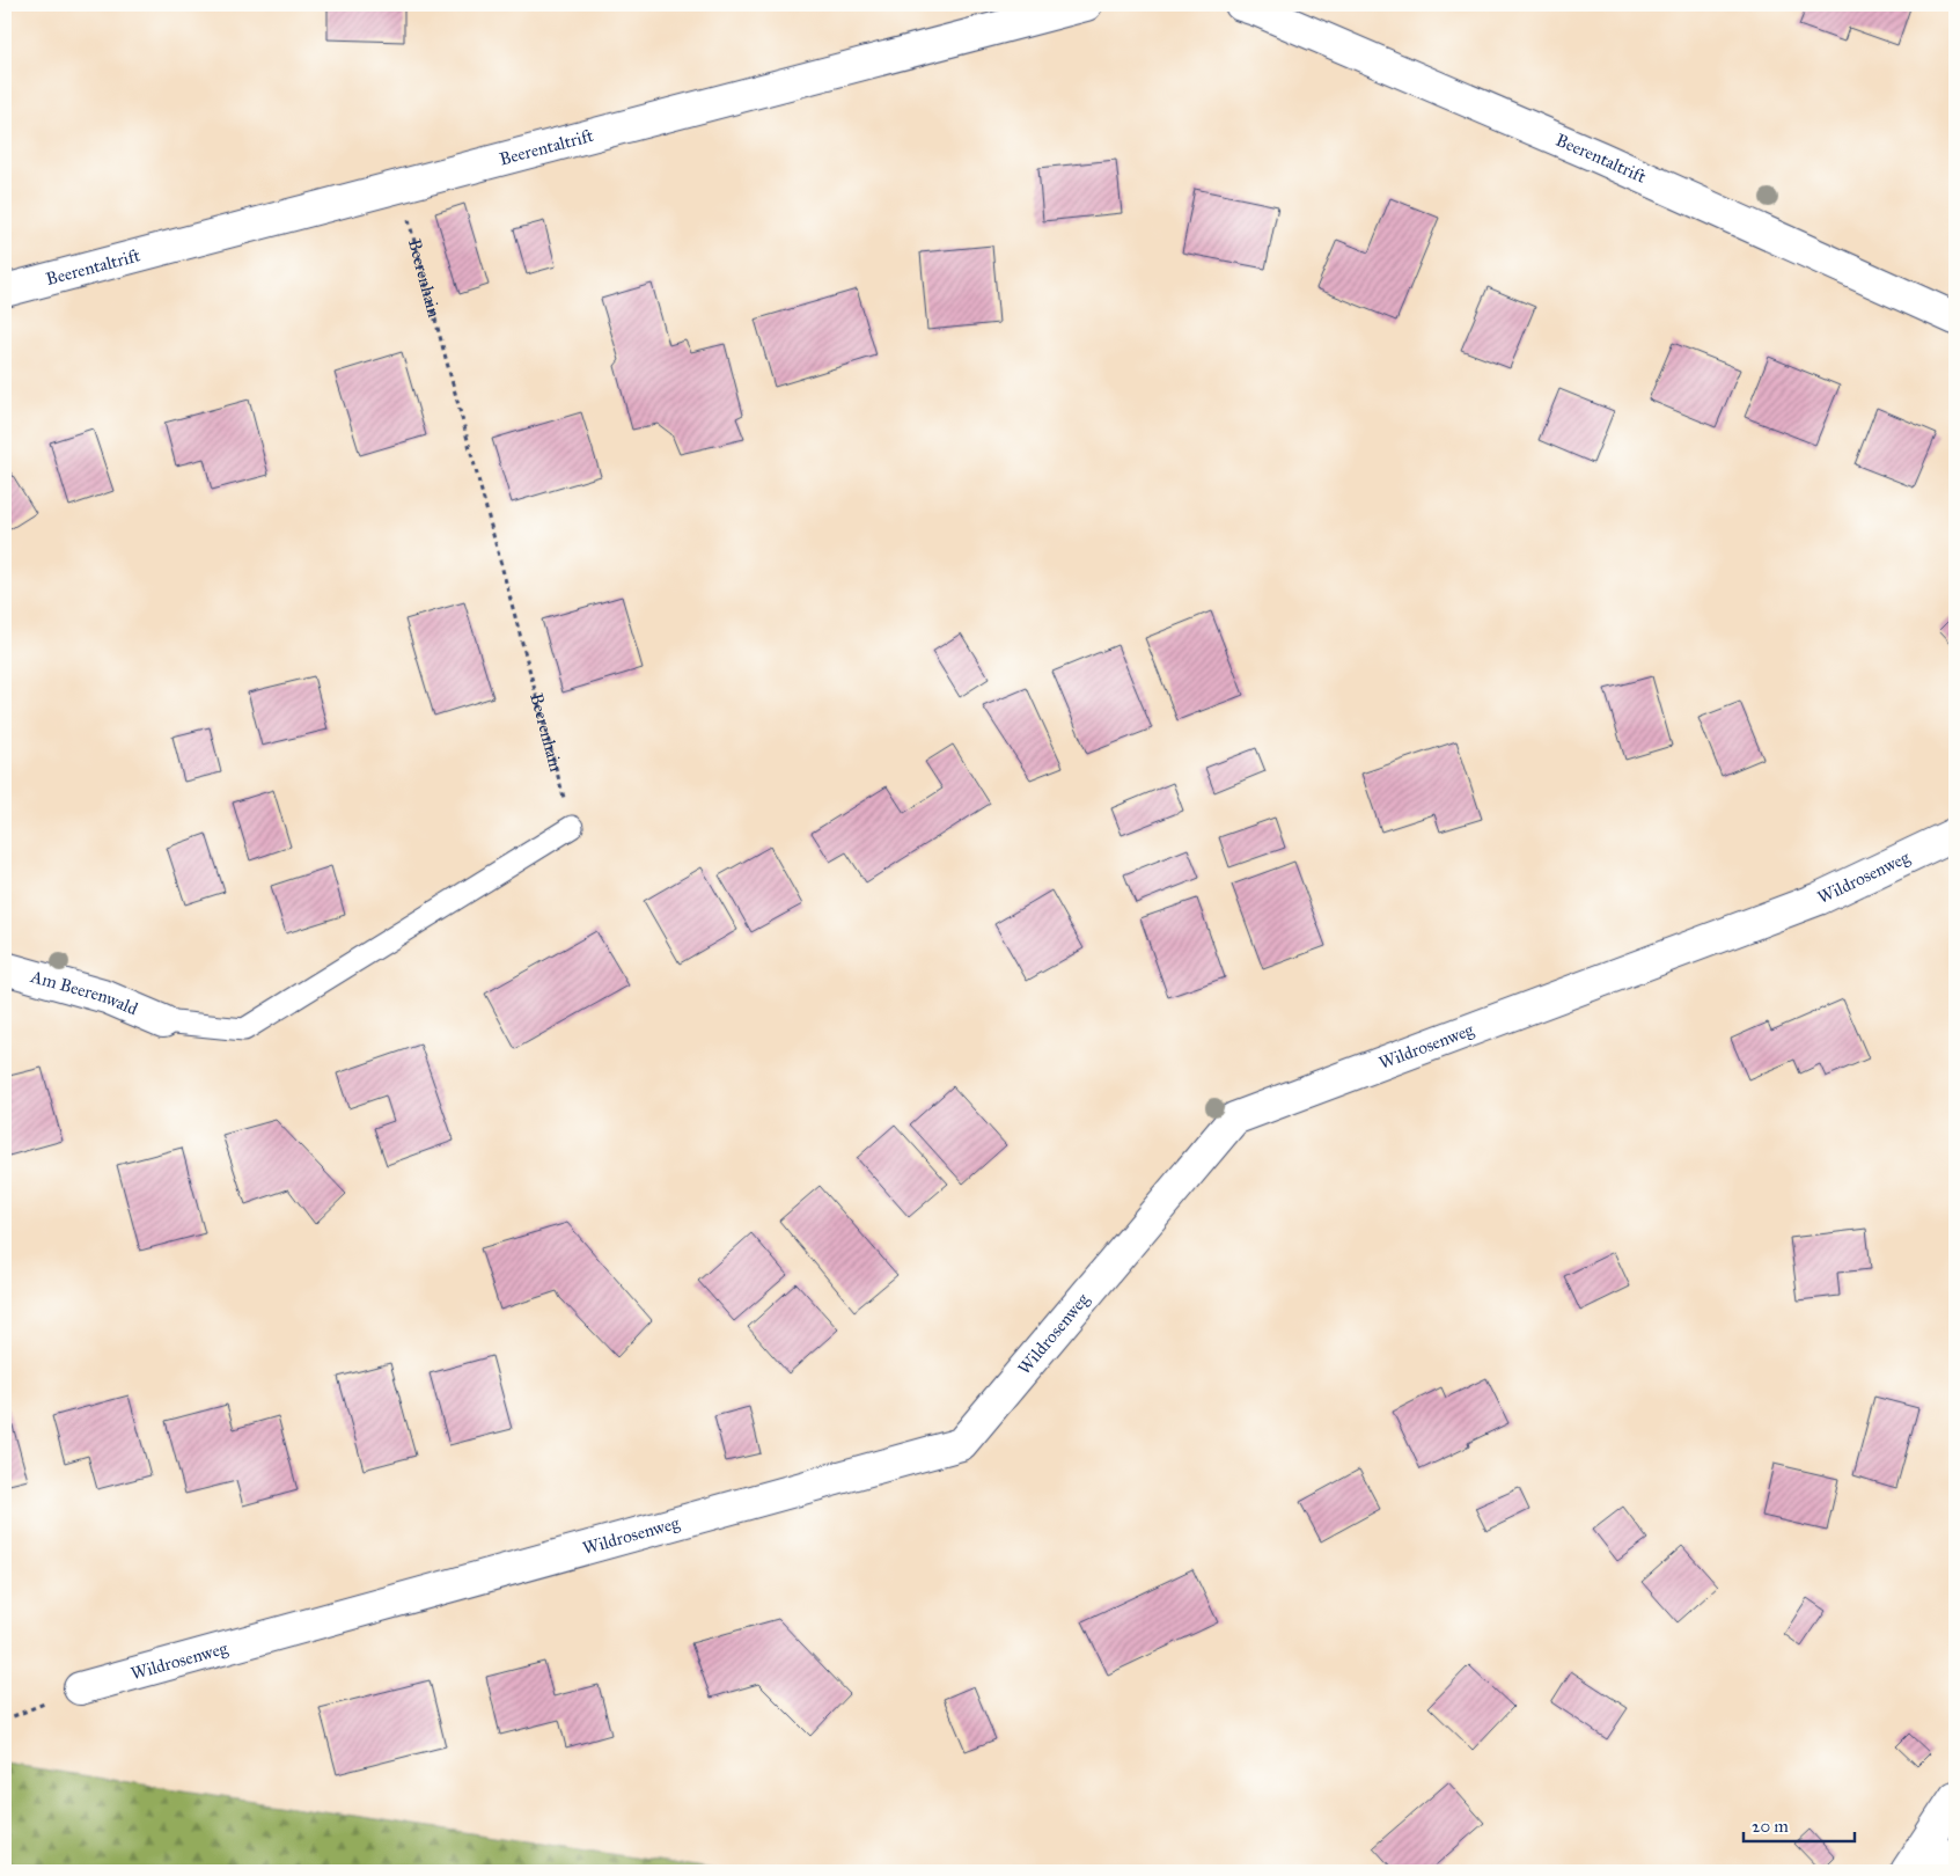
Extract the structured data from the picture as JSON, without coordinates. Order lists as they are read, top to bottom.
{
  "streets": {
    "street": ["Beerentaltrift", "Wildrosenweg", "Am Beerenwald"],
    "path": ["Beerenhain"]
  },
  "crossings": [
    ["Beerentaltrift", "Beerenhain"]
  ],
  "scale_bar": "20 m"
}
